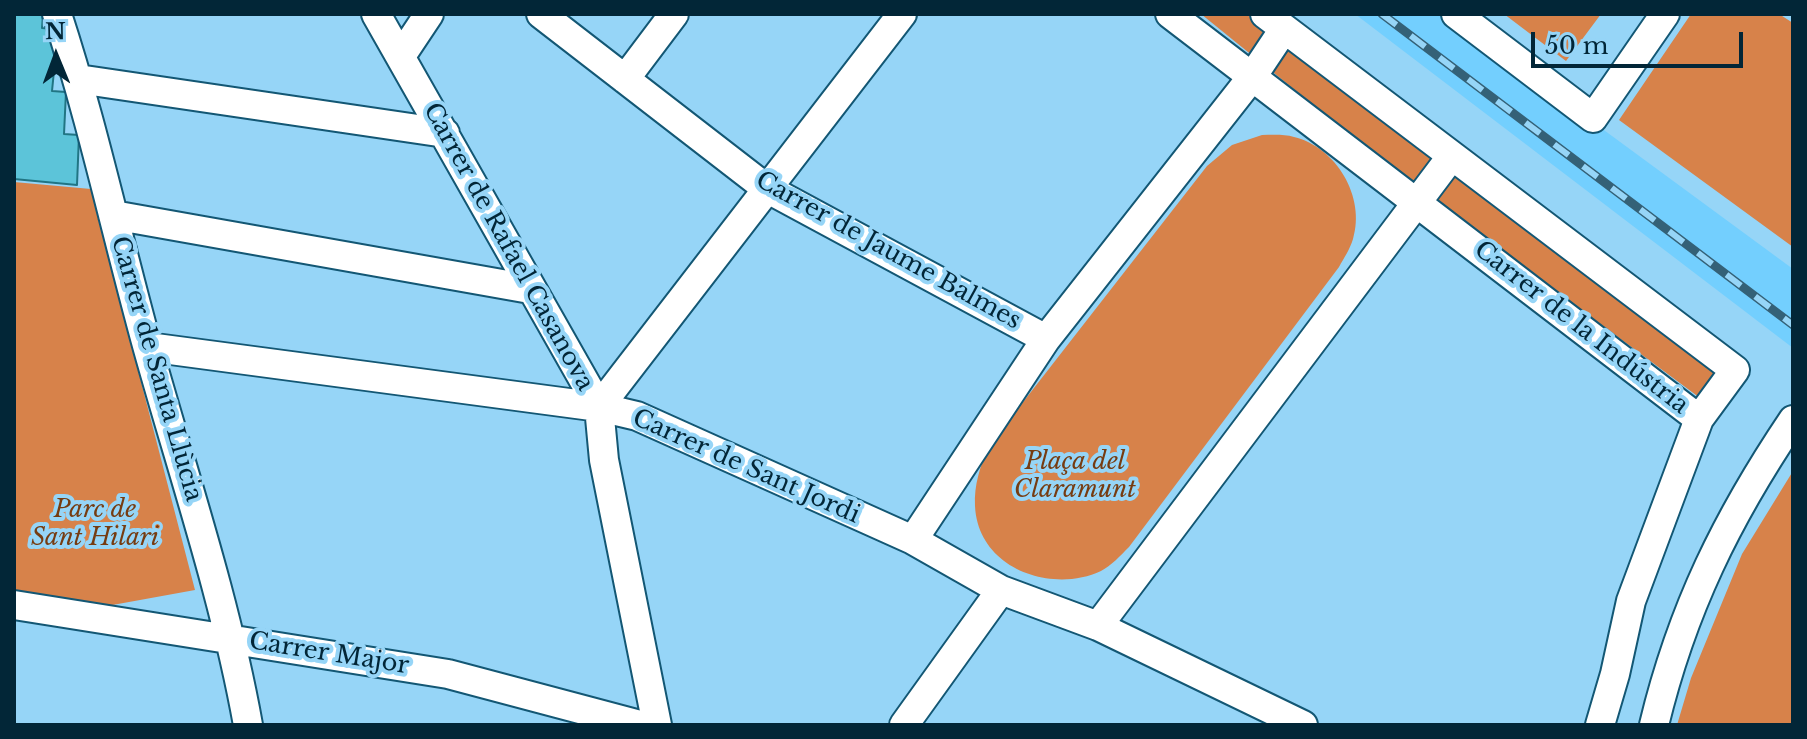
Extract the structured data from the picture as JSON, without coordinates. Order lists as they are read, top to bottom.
{
  "streets": {
    "street": [
      "Carrer de Rafael Casanova",
      "Carrer de Jaume Balmes",
      "Carrer de la Indústria",
      "Carrer de Santa Llùcia",
      "Carrer de Sant Jordi",
      "Carrer Major"
    ]
  },
  "crossings": [
    ["Carrer de Rafael Casanova", "Carrer de Sant Jordi"],
    ["Carrer de Santa Llùcia", "Carrer de Sant Jordi"],
    ["Carrer de Santa Llùcia", "Carrer Major"]
  ],
  "parks": ["Plaça del Claramunt", "Parc de Sant Hilari"],
  "scale_bar": "50 m",
  "north": "top"
}
